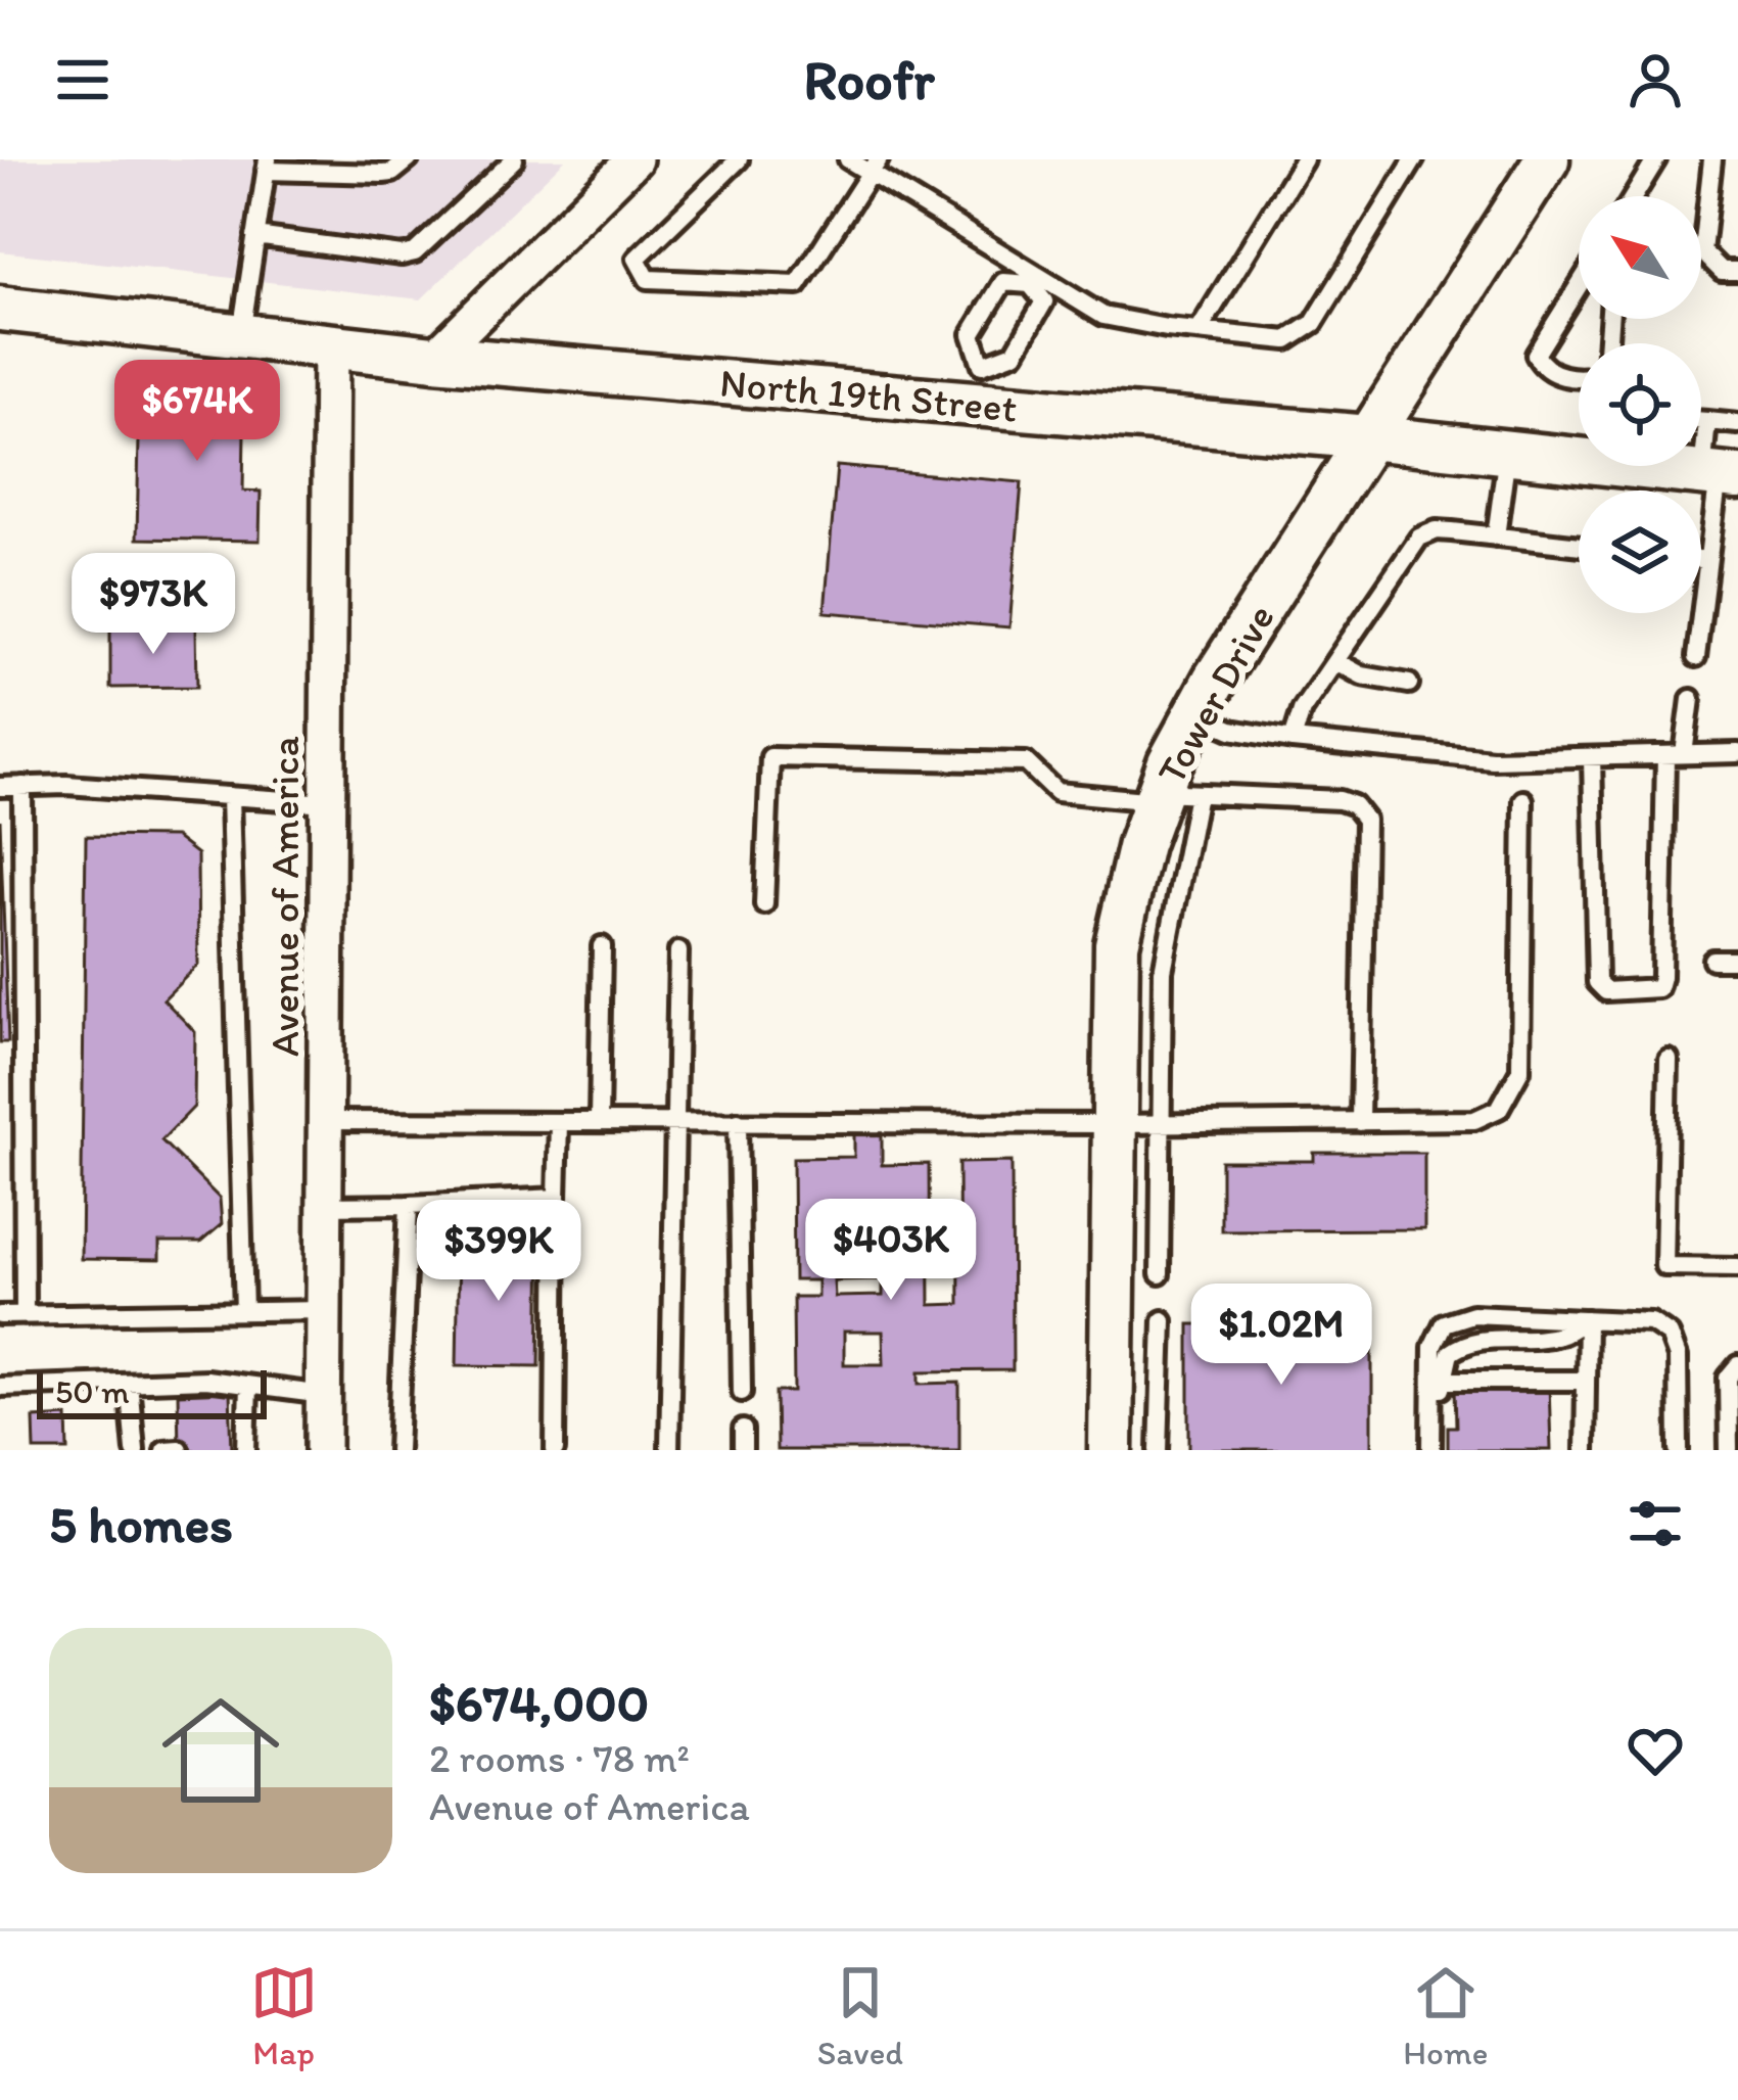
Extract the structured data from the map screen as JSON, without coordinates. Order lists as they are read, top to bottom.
{
  "streets": {
    "street": ["North 19th Street", "Tower Drive", "Avenue of America"]
  },
  "crossings": [
    ["North 19th Street", "Tower Drive"],
    ["North 19th Street", "Avenue of America"]
  ],
  "scale_bar": "50 m",
  "north": "top left",
  "page": {
    "header": "Roofr",
    "price": [
      "$674K",
      "$973K",
      "$403K",
      "$399K",
      "$1.02M"
    ],
    "scale": "50 m",
    "heading": "5 homes",
    "list": [
      {
        "name": "$674,000",
        "note": "2 rooms · 78 m² · Avenue of America"
      }
    ],
    "tabs": ["Map", "Saved", "Home"]
  }
}
